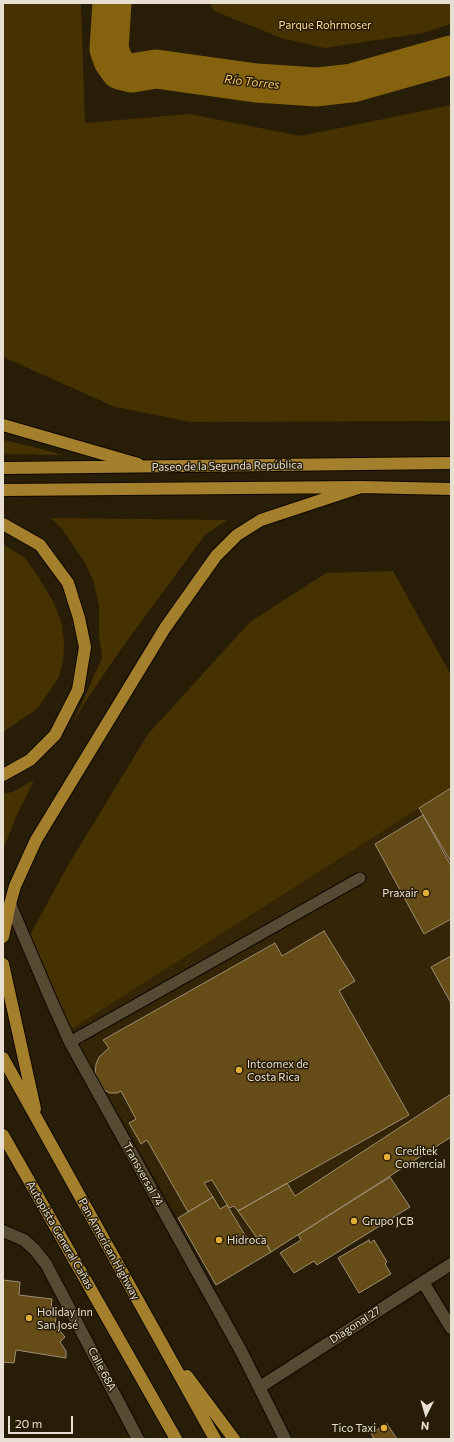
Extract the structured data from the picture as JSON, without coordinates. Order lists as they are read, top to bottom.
{
  "streets": {
    "highway": ["Paseo de la Segunda República", "Autopista General Cañas", "Pan American Highway"],
    "street": ["Transversal 74", "Diagonal 27", "Calle 68A"]
  },
  "crossings": [
    ["Transversal 74", "Diagonal 27"]
  ],
  "water": ["Río Torres"],
  "parks": ["Parque Rohrmoser"],
  "places": [
    "Praxair",
    "Intcomex de Costa Rica",
    "Creditek Comercial",
    "Grupo JCB",
    "Hidroca",
    "Holiday Inn San José",
    "Tico Taxi"
  ],
  "scale_bar": "20 m",
  "north": "bottom"
}
